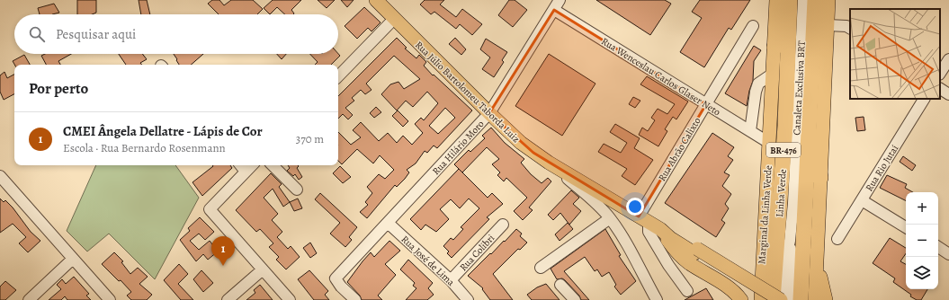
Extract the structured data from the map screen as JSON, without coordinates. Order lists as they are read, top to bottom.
{
  "streets": {
    "highway": ["BR-476", "Linha Verde"],
    "main road": ["Rua Júlio Bartolomeu Taborda Luiz", "Marginal da Linha Verde"],
    "street": [
      "Rua Wenceslau Carlos Glaser Neto",
      "Canaleta Exclusiva BRT",
      "Rua Hilário Moro",
      "Rua Abrão Calixto",
      "Rua Rio Jutaí",
      "Rua Colibri",
      "Rua José de Lima"
    ]
  },
  "crossings": [
    ["Rua Wenceslau Carlos Glaser Neto", "Rua Hilário Moro"],
    ["Rua Wenceslau Carlos Glaser Neto", "Rua Abrão Calixto"],
    ["Rua Wenceslau Carlos Glaser Neto", "Marginal da Linha Verde"],
    ["Canaleta Exclusiva BRT", "Rua Júlio Bartolomeu Taborda Luiz"],
    ["Rua Júlio Bartolomeu Taborda Luiz", "Rua Hilário Moro"],
    ["Rua Júlio Bartolomeu Taborda Luiz", "Rua Abrão Calixto"],
    ["Rua Júlio Bartolomeu Taborda Luiz", "Linha Verde"],
    ["Rua Hilário Moro", "Rua José de Lima"],
    ["Rua Colibri", "Rua José de Lima"]
  ],
  "page": {
    "search": "Pesquisar aqui",
    "heading": "Por perto",
    "list": [
      {
        "mark": "1",
        "name": "CMEI Ângela Dellatre - Lápis de Cor",
        "note": "Escola · Rua Bernardo Rosenmann",
        "value": "370 m"
      }
    ],
    "map_buttons": ["+", "−"],
    "pins": "1"
  }
}
